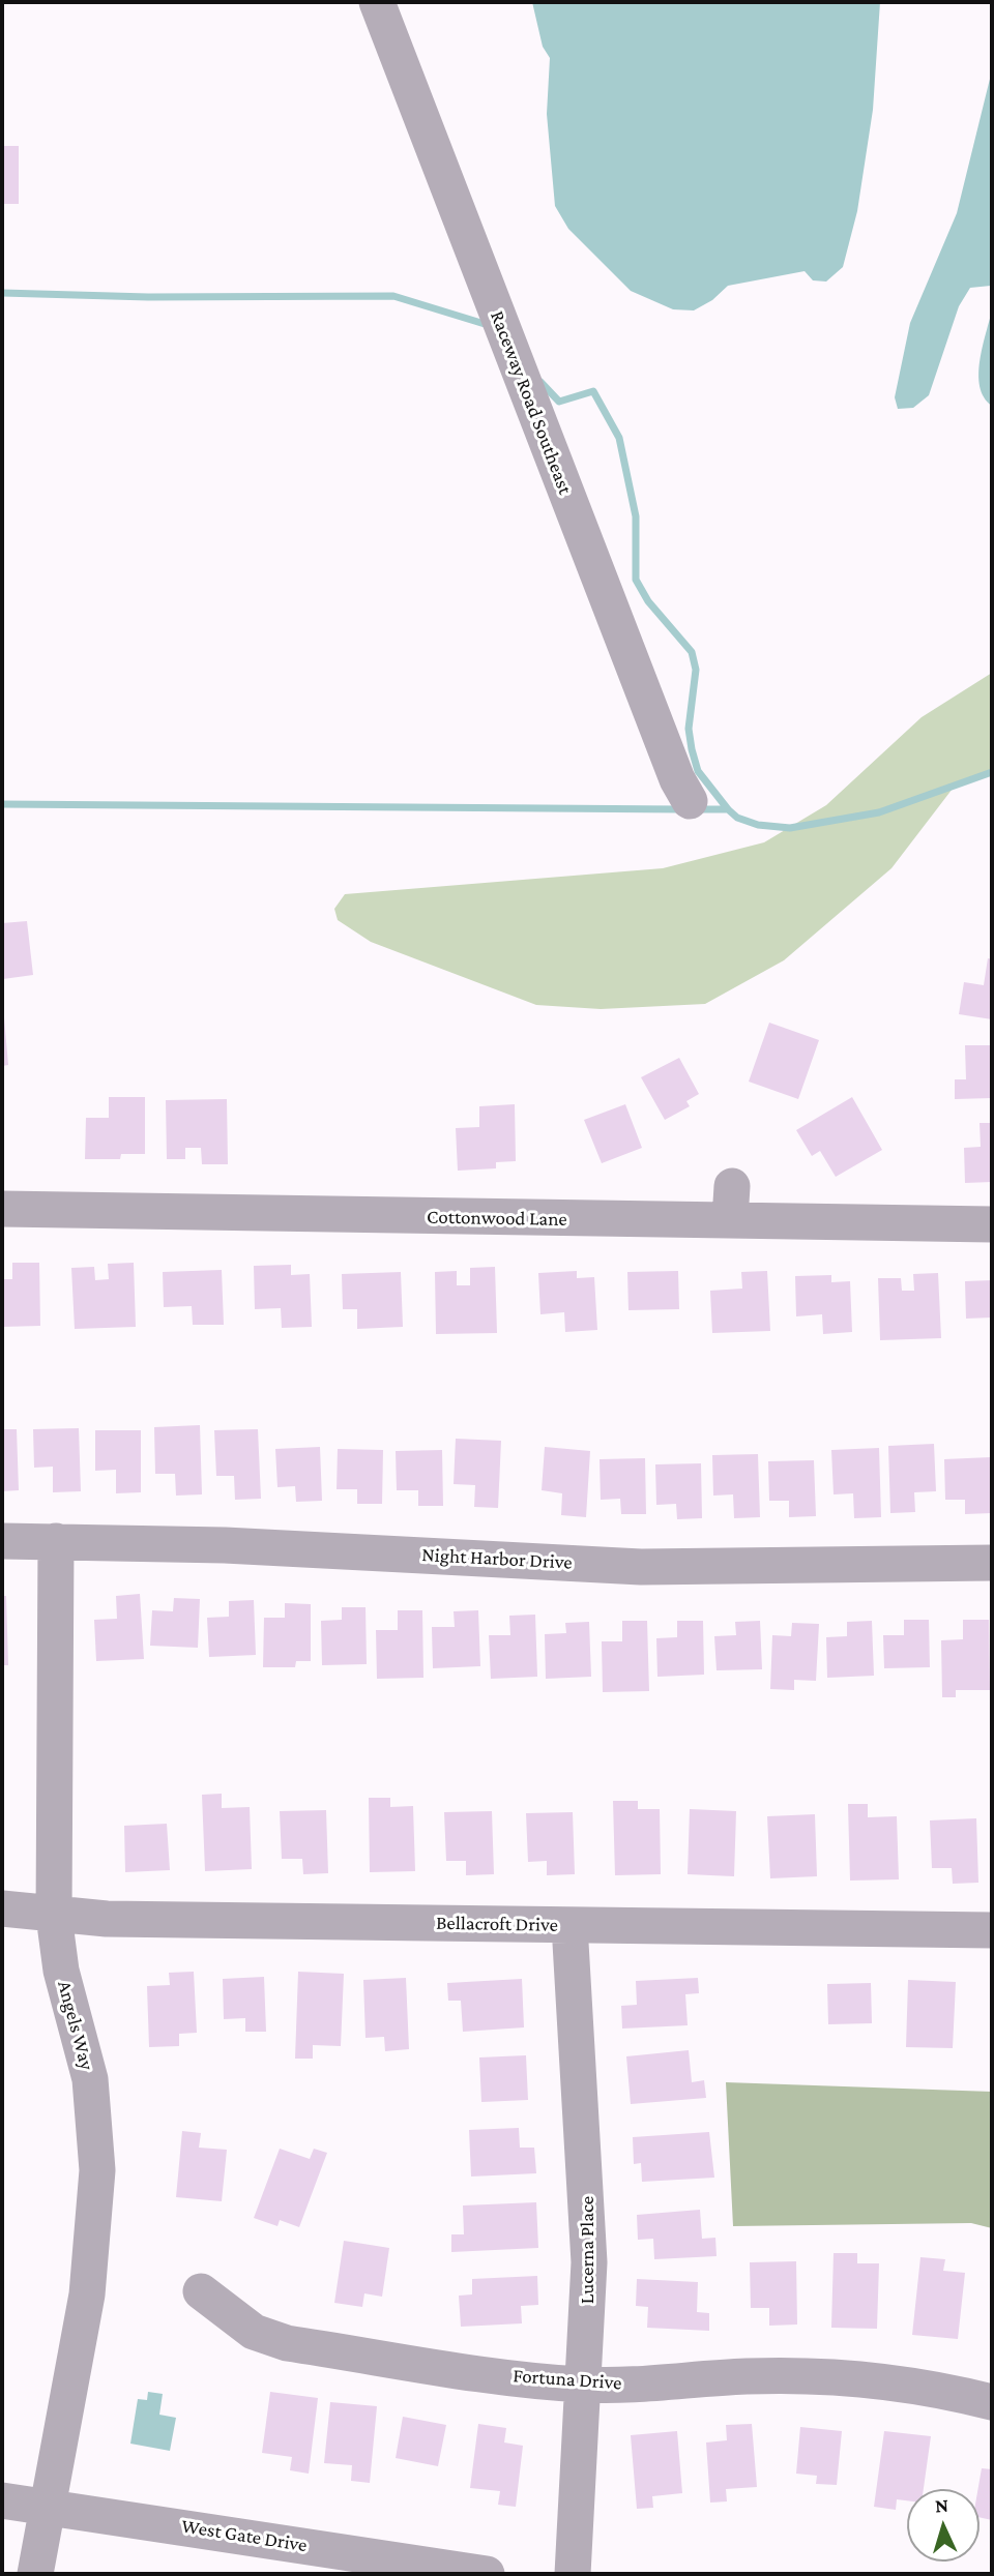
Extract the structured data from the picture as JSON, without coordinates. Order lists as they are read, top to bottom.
{
  "streets": {
    "street": [
      "Raceway Road Southeast",
      "Cottonwood Lane",
      "Night Harbor Drive",
      "Bellacroft Drive",
      "Angels Way",
      "Lucerna Place",
      "Fortuna Drive",
      "West Gate Drive"
    ]
  },
  "crossings": [
    ["Night Harbor Drive", "Angels Way"],
    ["Bellacroft Drive", "Angels Way"],
    ["Bellacroft Drive", "Lucerna Place"],
    ["Angels Way", "West Gate Drive"],
    ["Lucerna Place", "Fortuna Drive"]
  ],
  "north": "top"
}
